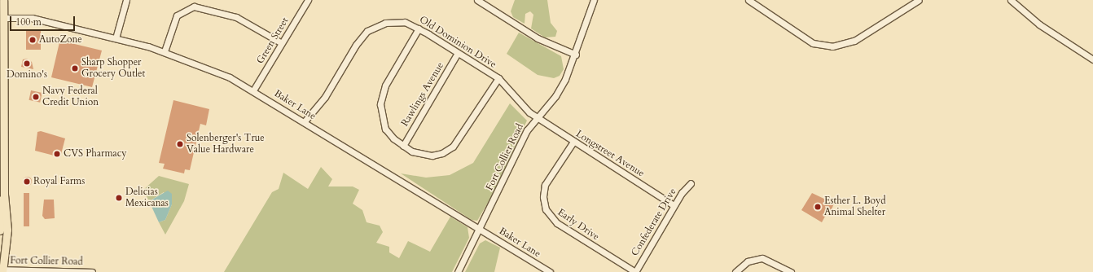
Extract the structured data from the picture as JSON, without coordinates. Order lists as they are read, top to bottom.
{
  "streets": {
    "street": [
      "Green Street",
      "Old Dominion Drive",
      "Rawlings Avenue",
      "Baker Lane",
      "Longstreet Avenue",
      "Fort Collier Road",
      "Confederate Drive",
      "Early Drive"
    ]
  },
  "crossings": [
    ["Green Street", "Baker Lane"],
    ["Old Dominion Drive", "Rawlings Avenue"],
    ["Old Dominion Drive", "Baker Lane"],
    ["Old Dominion Drive", "Longstreet Avenue"],
    ["Old Dominion Drive", "Fort Collier Road"],
    ["Baker Lane", "Fort Collier Road"],
    ["Longstreet Avenue", "Fort Collier Road"],
    ["Longstreet Avenue", "Confederate Drive"],
    ["Longstreet Avenue", "Early Drive"],
    ["Confederate Drive", "Early Drive"]
  ],
  "places": [
    "AutoZone",
    "Domino's",
    "Sharp Shopper Grocery Outlet",
    "Navy Federal Credit Union",
    "Solenberger's True Value Hardware",
    "CVS Pharmacy",
    "Royal Farms",
    "Delicias Mexicanas",
    "Esther L. Boyd Animal Shelter"
  ],
  "scale_bar": "100 m"
}
